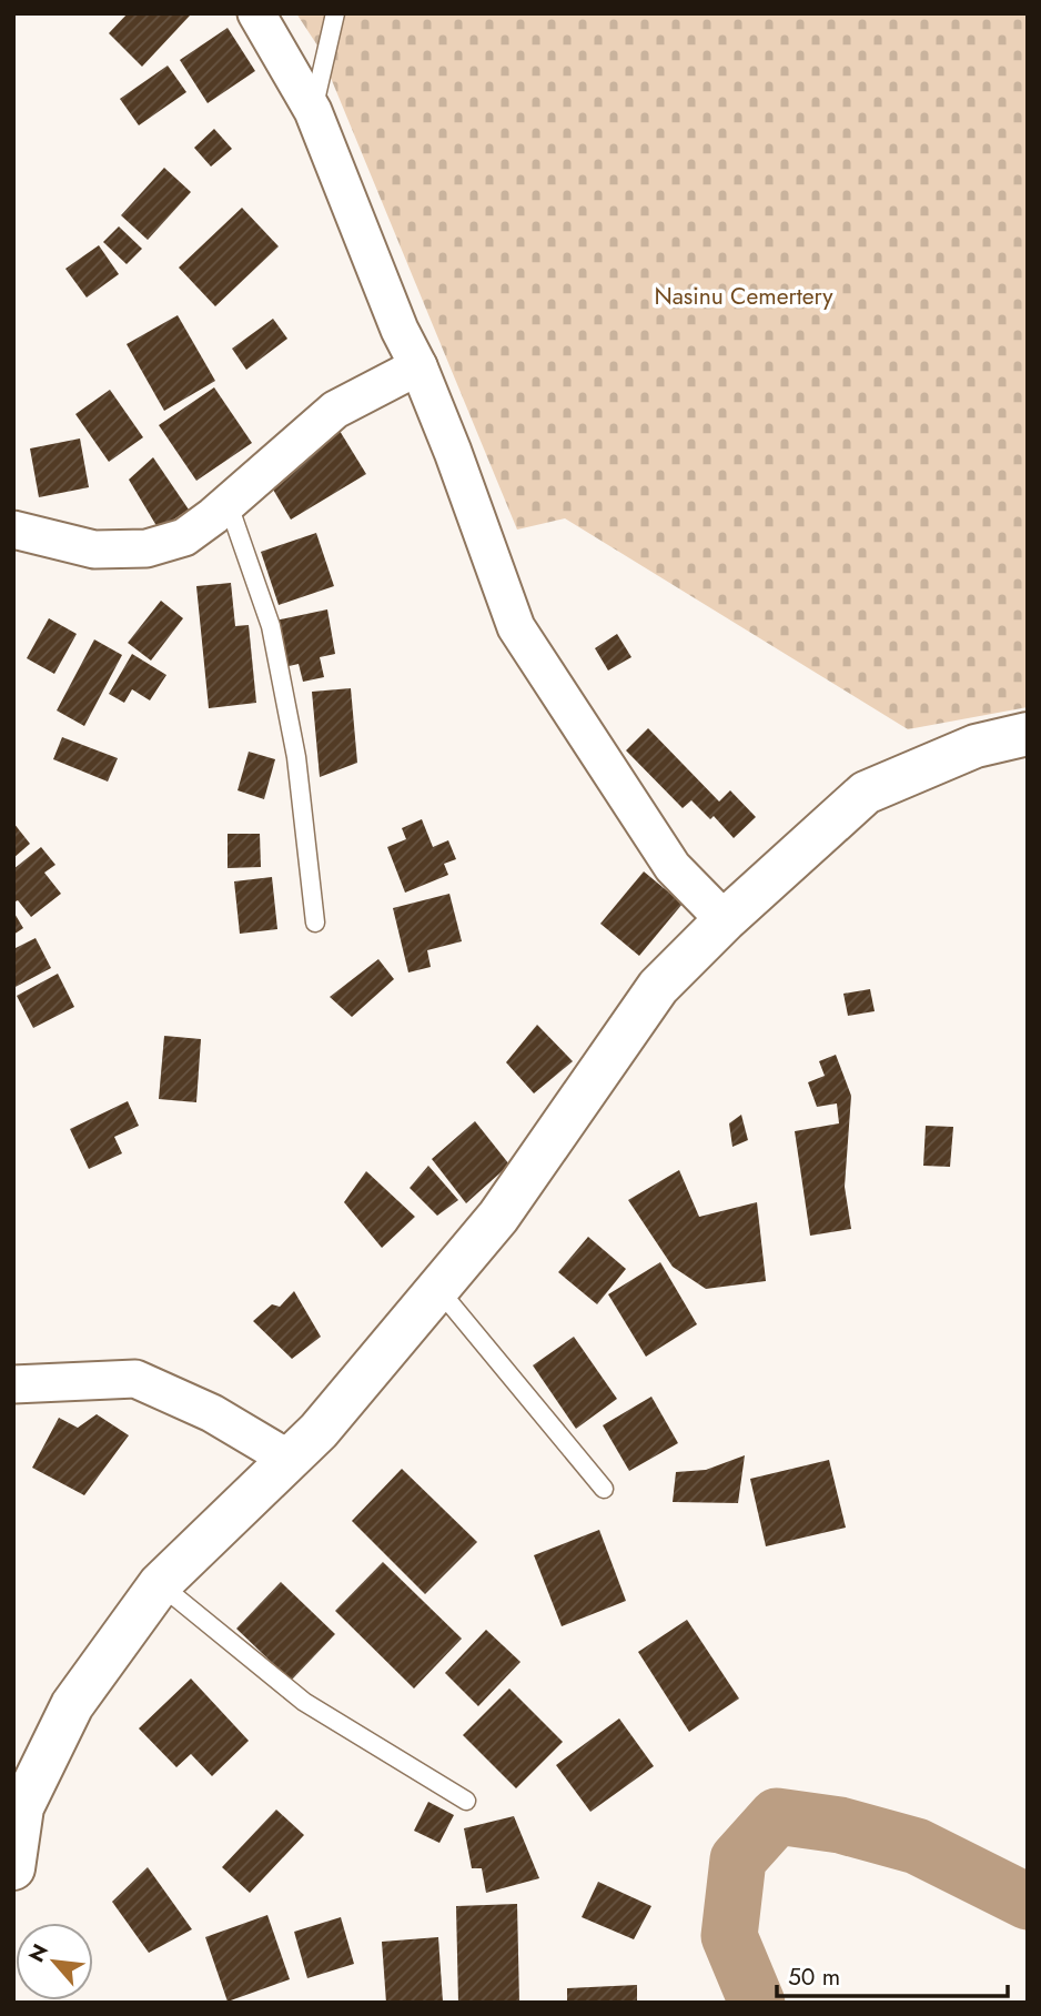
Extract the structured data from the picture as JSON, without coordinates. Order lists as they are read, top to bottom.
{
  "parks": ["Nasinu Cemertery"],
  "scale_bar": "50 m",
  "north": "top left"
}
